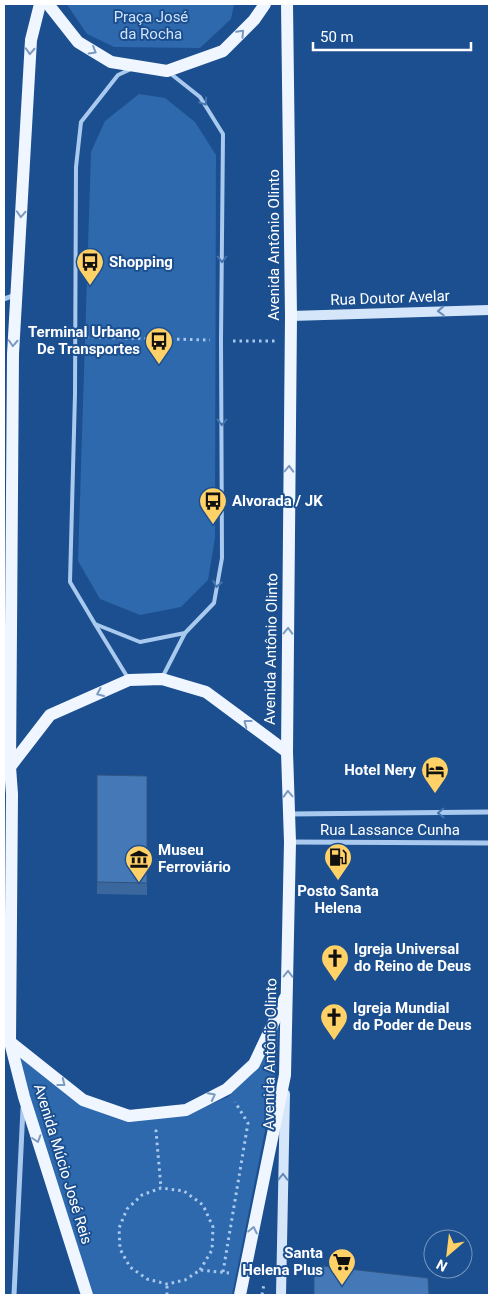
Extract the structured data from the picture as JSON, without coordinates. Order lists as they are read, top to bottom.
{
  "streets": {
    "main road": ["Avenida Antônio Olinto", "Rua Doutor Avelar", "Avenida Múcio José Reis"],
    "street": ["Rua Lassance Cunha"]
  },
  "crossings": [
    ["Avenida Antônio Olinto", "Rua Doutor Avelar"],
    ["Avenida Antônio Olinto", "Rua Lassance Cunha"]
  ],
  "one_way": ["Avenida Antônio Olinto", "Rua Doutor Avelar", "Avenida Múcio José Reis"],
  "parks": ["Praça José da Rocha"],
  "places": {
    "bus stop": ["Shopping", "Terminal Urbano De Transportes", "Alvorada / JK"],
    "hotel": ["Hotel Nery"],
    "fuel station": ["Posto Santa Helena"],
    "museum": ["Museu Ferroviário"],
    "church": ["Igreja Universal do Reino de Deus", "Igreja Mundial do Poder de Deus"],
    "supermarket": ["Santa Helena Plus"]
  },
  "scale_bar": "50 m",
  "north": "bottom left"
}
